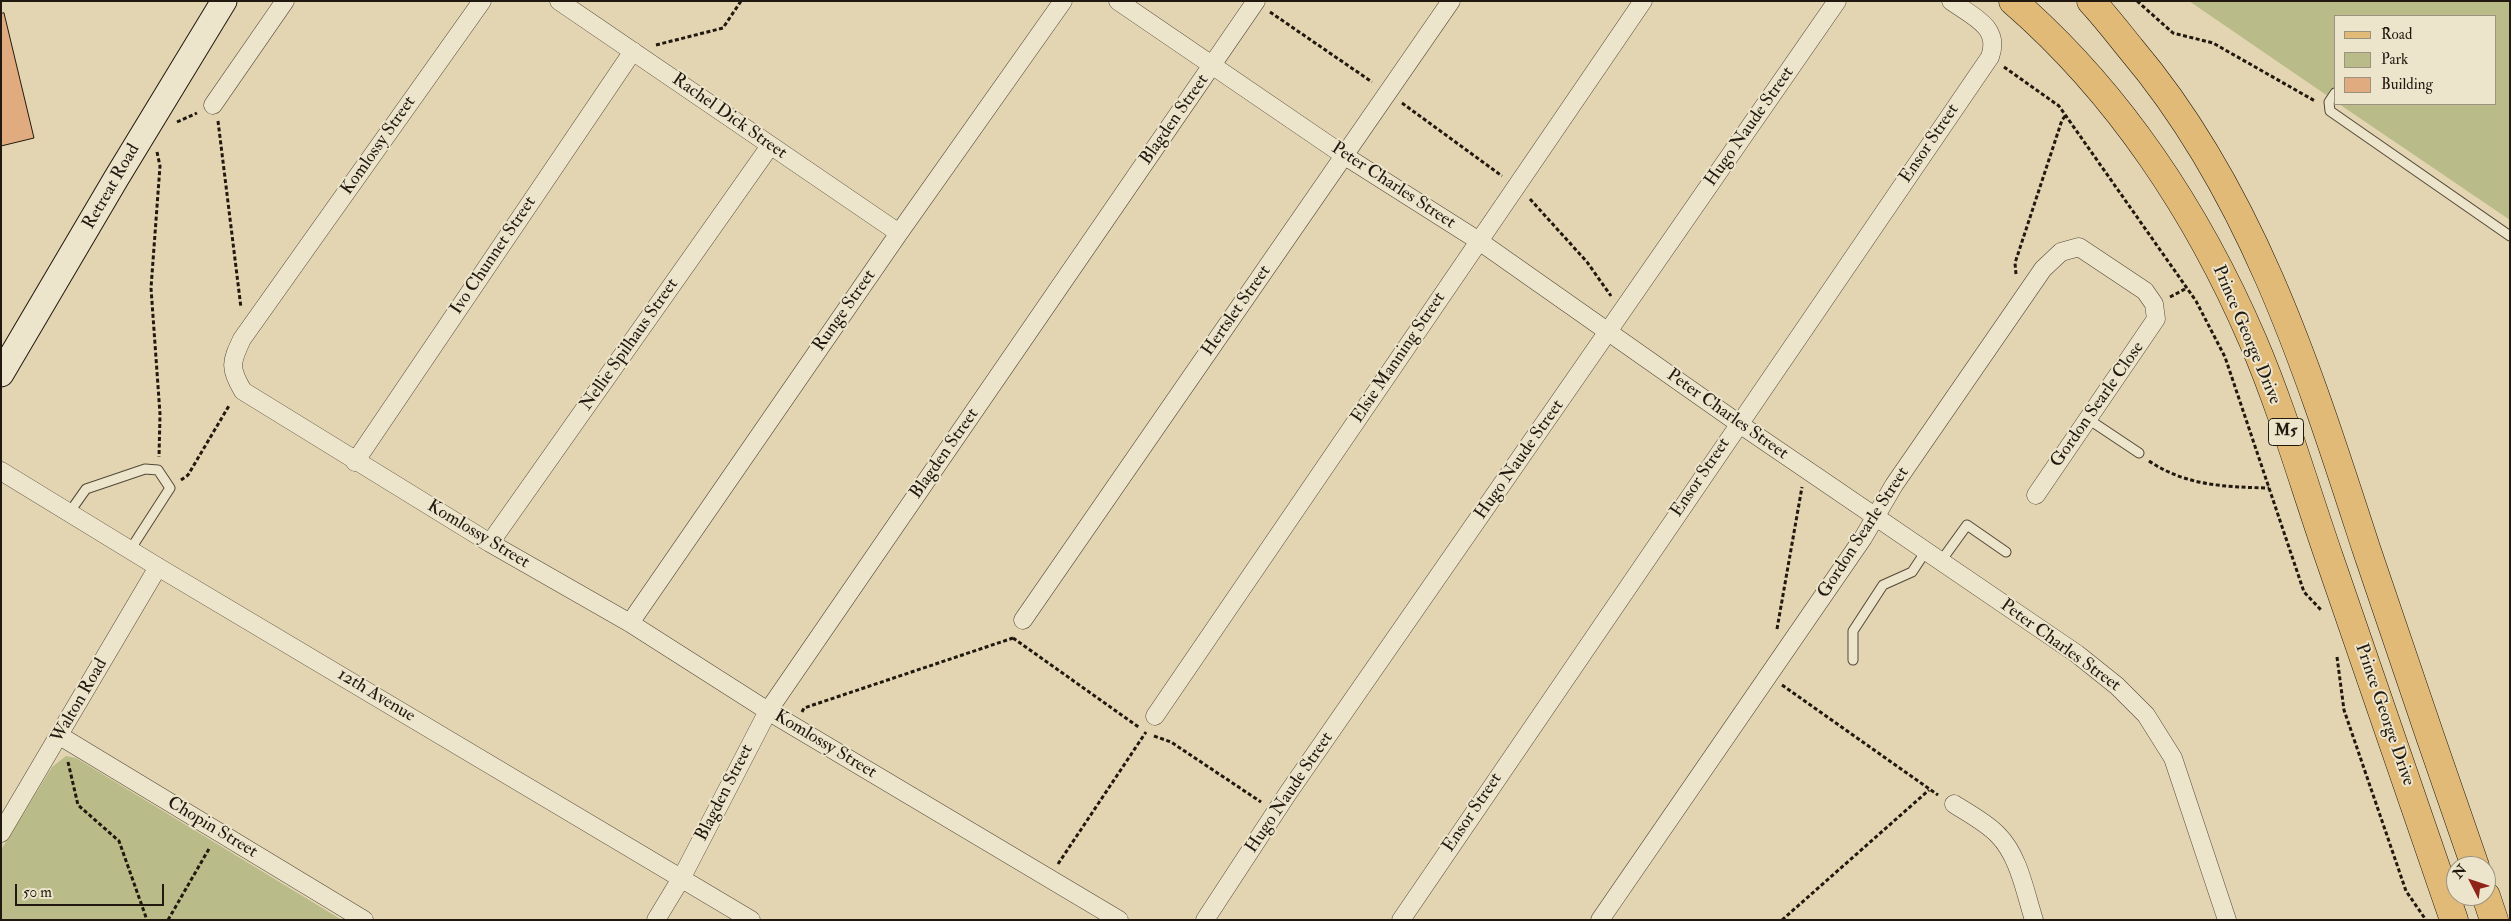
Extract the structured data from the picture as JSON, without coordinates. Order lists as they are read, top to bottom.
{
  "streets": {
    "main road": ["Retreat Road", "Prince George Drive", "M5"],
    "street": [
      "Rachel Dick Street",
      "Blagden Street",
      "Hugo Naude Street",
      "Ensor Street",
      "Komlossy Street",
      "Peter Charles Street",
      "Ivo Chunnet Street",
      "Runge Street",
      "Hertslet Street",
      "Nellie Spilhaus Street",
      "Elsie Manning Street",
      "Gordon Searle Close",
      "Gordon Searle Street",
      "12th Avenue",
      "Walton Road",
      "Chopin Street"
    ]
  },
  "crossings": [
    ["Rachel Dick Street", "Ivo Chunnet Street"],
    ["Rachel Dick Street", "Runge Street"],
    ["Rachel Dick Street", "Nellie Spilhaus Street"],
    ["Blagden Street", "Komlossy Street"],
    ["Blagden Street", "Peter Charles Street"],
    ["Blagden Street", "12th Avenue"],
    ["Hugo Naude Street", "Peter Charles Street"],
    ["Ensor Street", "Peter Charles Street"],
    ["Komlossy Street", "Ivo Chunnet Street"],
    ["Komlossy Street", "Runge Street"],
    ["Komlossy Street", "Nellie Spilhaus Street"],
    ["Peter Charles Street", "Hertslet Street"],
    ["Peter Charles Street", "Elsie Manning Street"],
    ["Peter Charles Street", "Gordon Searle Street"],
    ["Gordon Searle Close", "Gordon Searle Street"],
    ["12th Avenue", "Walton Road"],
    ["Walton Road", "Chopin Street"]
  ],
  "legend": ["Road", "Park", "Building"],
  "scale_bar": "50 m",
  "north": "top left"
}
